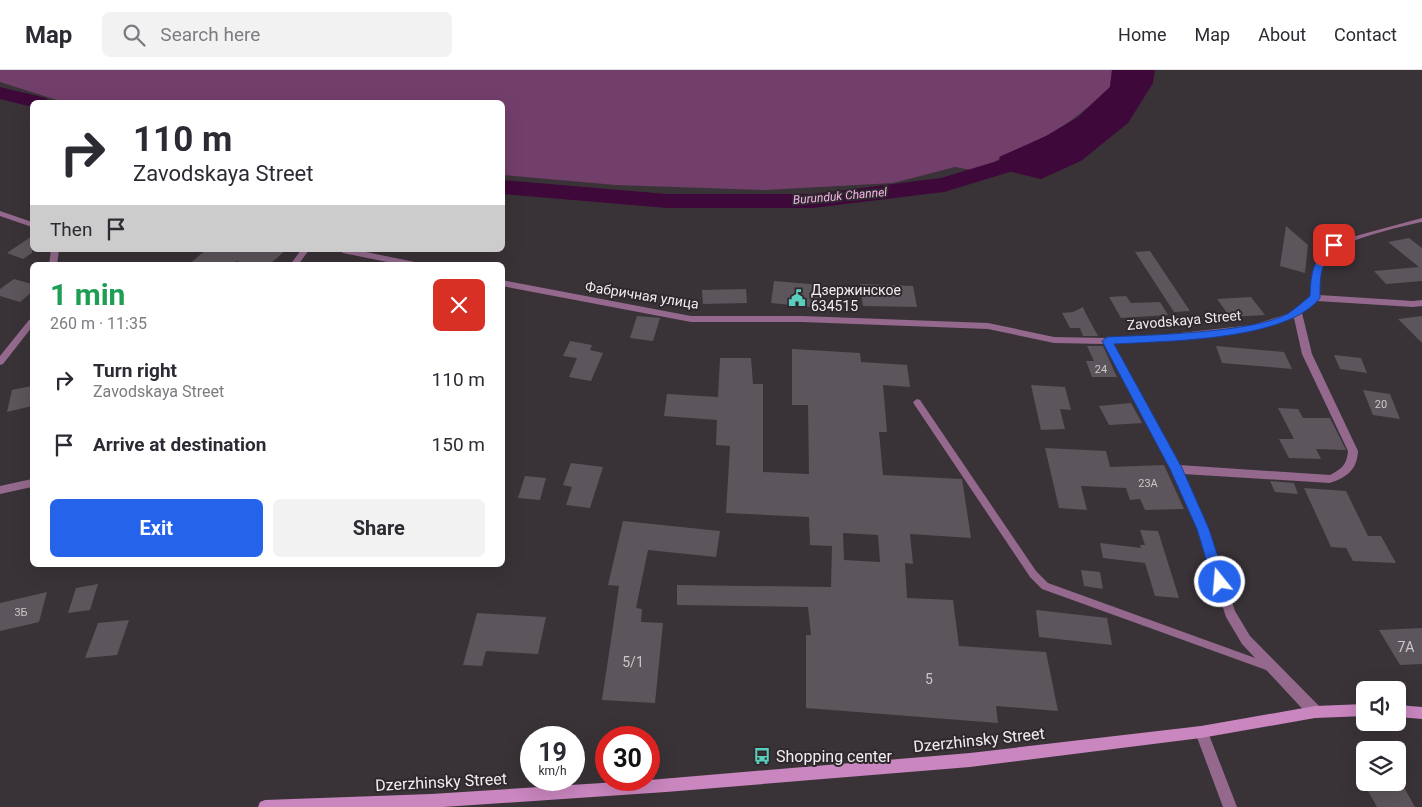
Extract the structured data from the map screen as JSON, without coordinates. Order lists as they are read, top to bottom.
{
  "streets": {
    "street": ["Фабричная улица", "Zavodskaya Street", "Dzerzhinsky Street"]
  },
  "crossings": [
    ["Фабричная улица", "Zavodskaya Street"]
  ],
  "water": ["Burunduk Channel"],
  "places": {
    "public building": ["Дзержинское 634515"],
    "bus stop": ["Shopping center"]
  },
  "house_numbers": [
    "24",
    "20",
    "23А",
    "3Б",
    "7А",
    "5/1",
    "5"
  ],
  "page": {
    "header": "Map",
    "search": "Search here",
    "nav": [
      "Home",
      "Map",
      "About",
      "Contact"
    ],
    "turn": ["110 m", "Zavodskaya Street"],
    "then": "Then",
    "heading": ["1 min", "260 m · 11:35"],
    "list": [
      {
        "name": "Turn right",
        "note": "Zavodskaya Street",
        "value": "110 m"
      },
      {
        "name": "Arrive at destination",
        "value": "150 m"
      }
    ],
    "buttons": ["Exit", "Share"],
    "speed": "19 km/h",
    "limit": "30"
  }
}
